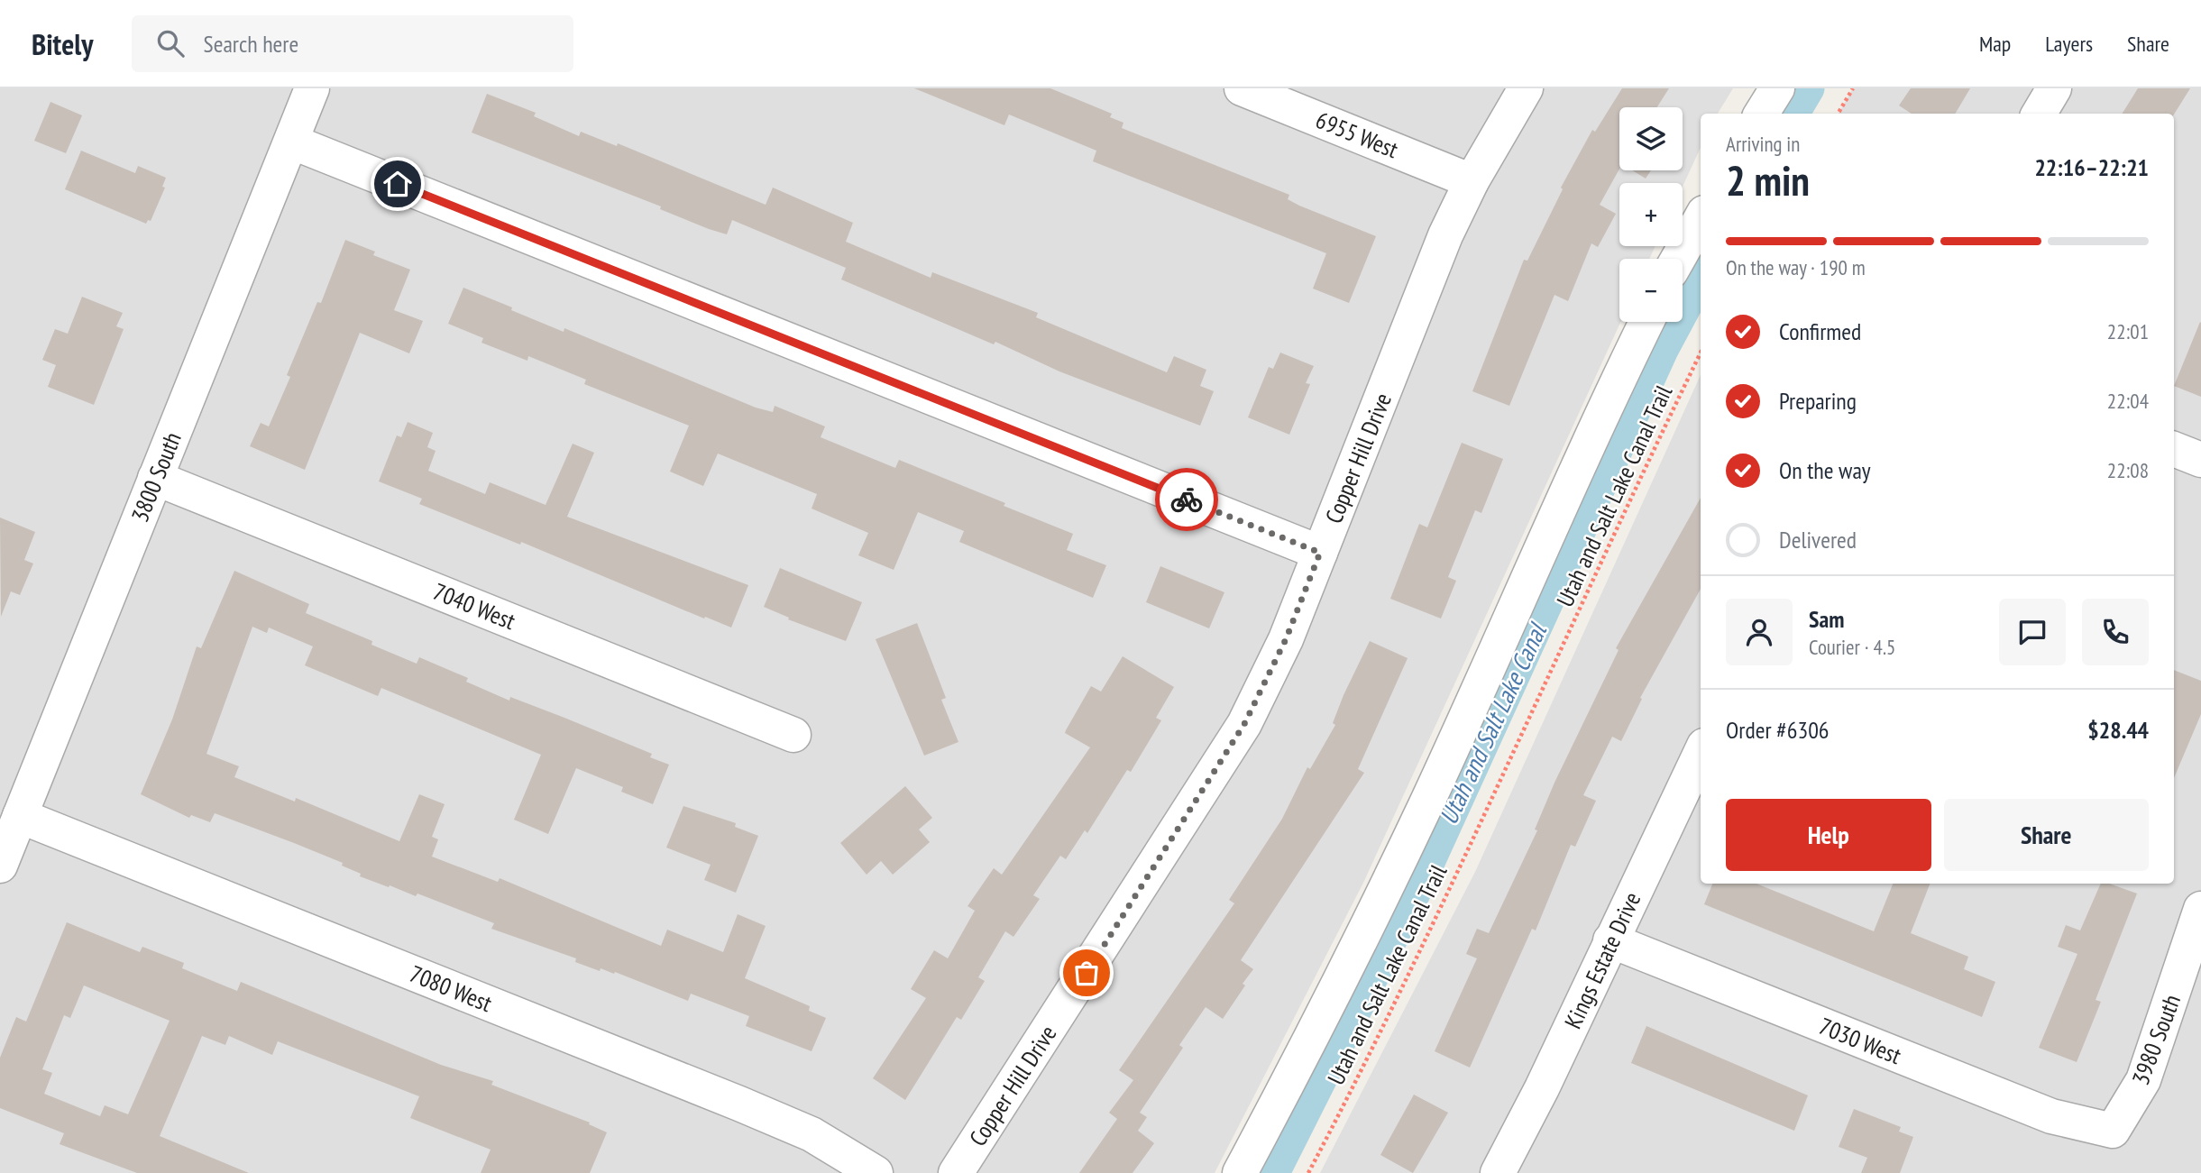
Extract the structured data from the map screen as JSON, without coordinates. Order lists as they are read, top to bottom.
{
  "streets": {
    "street": [
      "6955 West",
      "Copper Hill Drive",
      "3800 South",
      "7040 West",
      "Kings Estate Drive",
      "7080 West",
      "3980 South",
      "7030 West"
    ],
    "path": ["Utah and Salt Lake Canal Trail"]
  },
  "crossings": [
    ["6955 West", "Copper Hill Drive"],
    ["3800 South", "7040 West"],
    ["3800 South", "7080 West"],
    ["Kings Estate Drive", "7030 West"],
    ["3980 South", "7030 West"]
  ],
  "water": ["Utah and Salt Lake Canal"],
  "page": {
    "header": "Bitely",
    "search": "Search here",
    "nav": ["Map", "Layers", "Share"],
    "map_buttons": ["+", "−"],
    "heading": ["2 min", "Arriving in", "22:16–22:21"],
    "panel": [
      "Sam",
      "Courier · 4.5",
      "Order #6306",
      "$28.44"
    ],
    "bar": "On the way · 190 m",
    "list": [
      ["Confirmed", "22:01"],
      ["Preparing", "22:04"],
      ["On the way", "22:08"],
      "Delivered"
    ],
    "buttons": ["Help", "Share"]
  }
}
